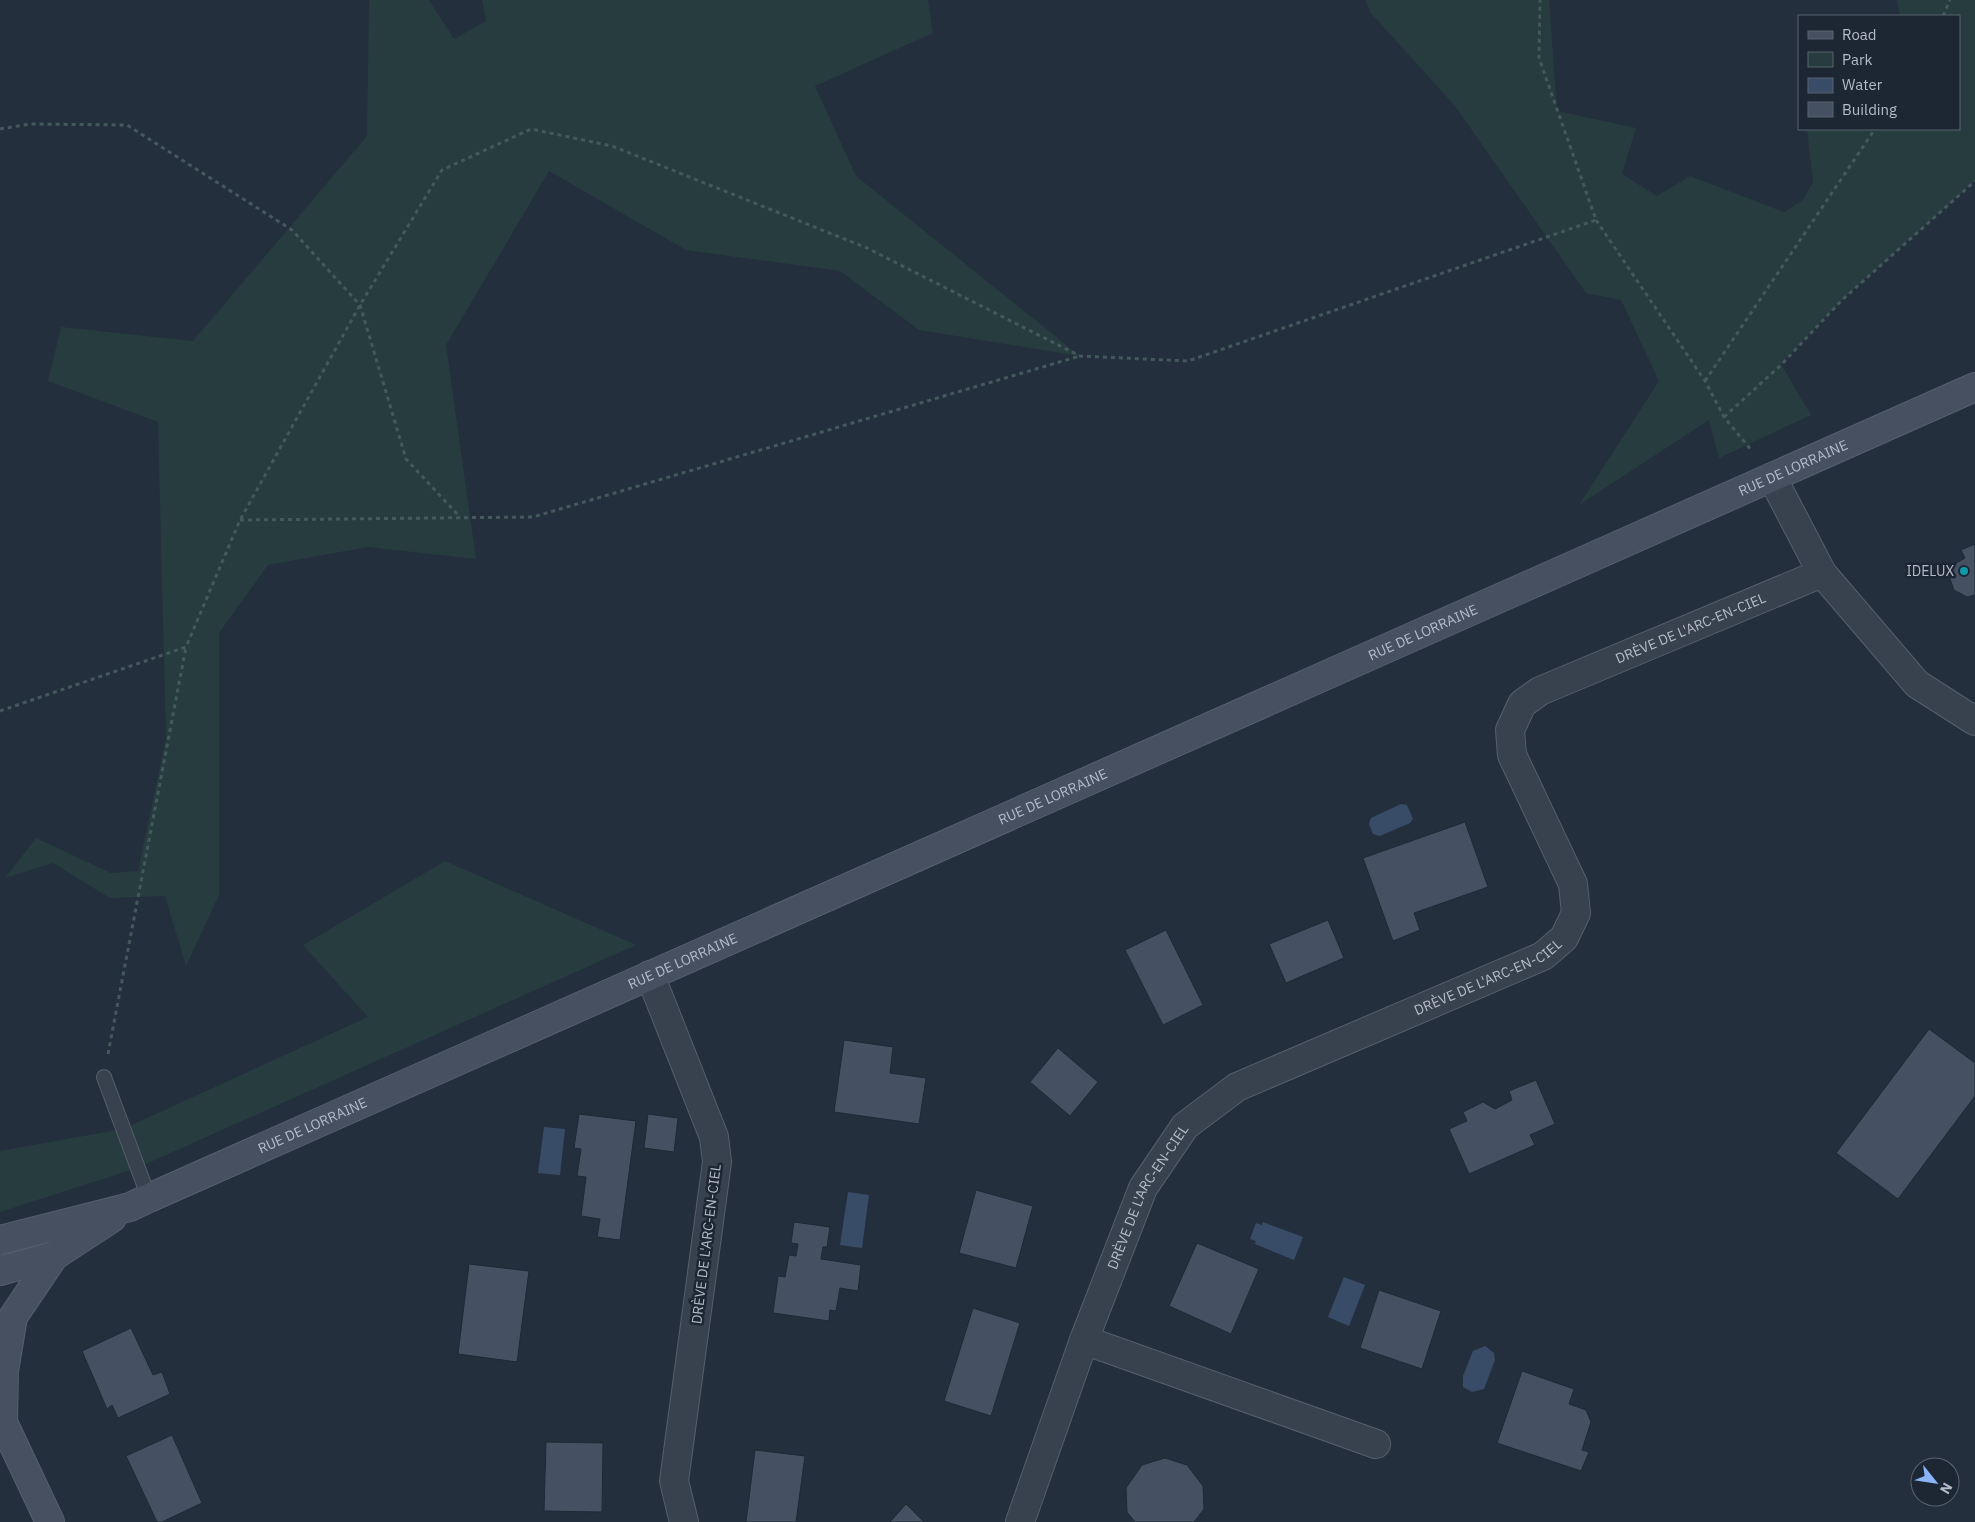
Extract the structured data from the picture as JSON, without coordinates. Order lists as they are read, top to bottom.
{
  "streets": {
    "main road": ["RUE DE LORRAINE"],
    "street": ["DRÈVE DE L'ARC-EN-CIEL"]
  },
  "crossings": [
    ["RUE DE LORRAINE", "DRÈVE DE L'ARC-EN-CIEL"]
  ],
  "places": ["IDELUX"],
  "legend": [
    "Road",
    "Park",
    "Water",
    "Building"
  ],
  "north": "bottom right"
}
